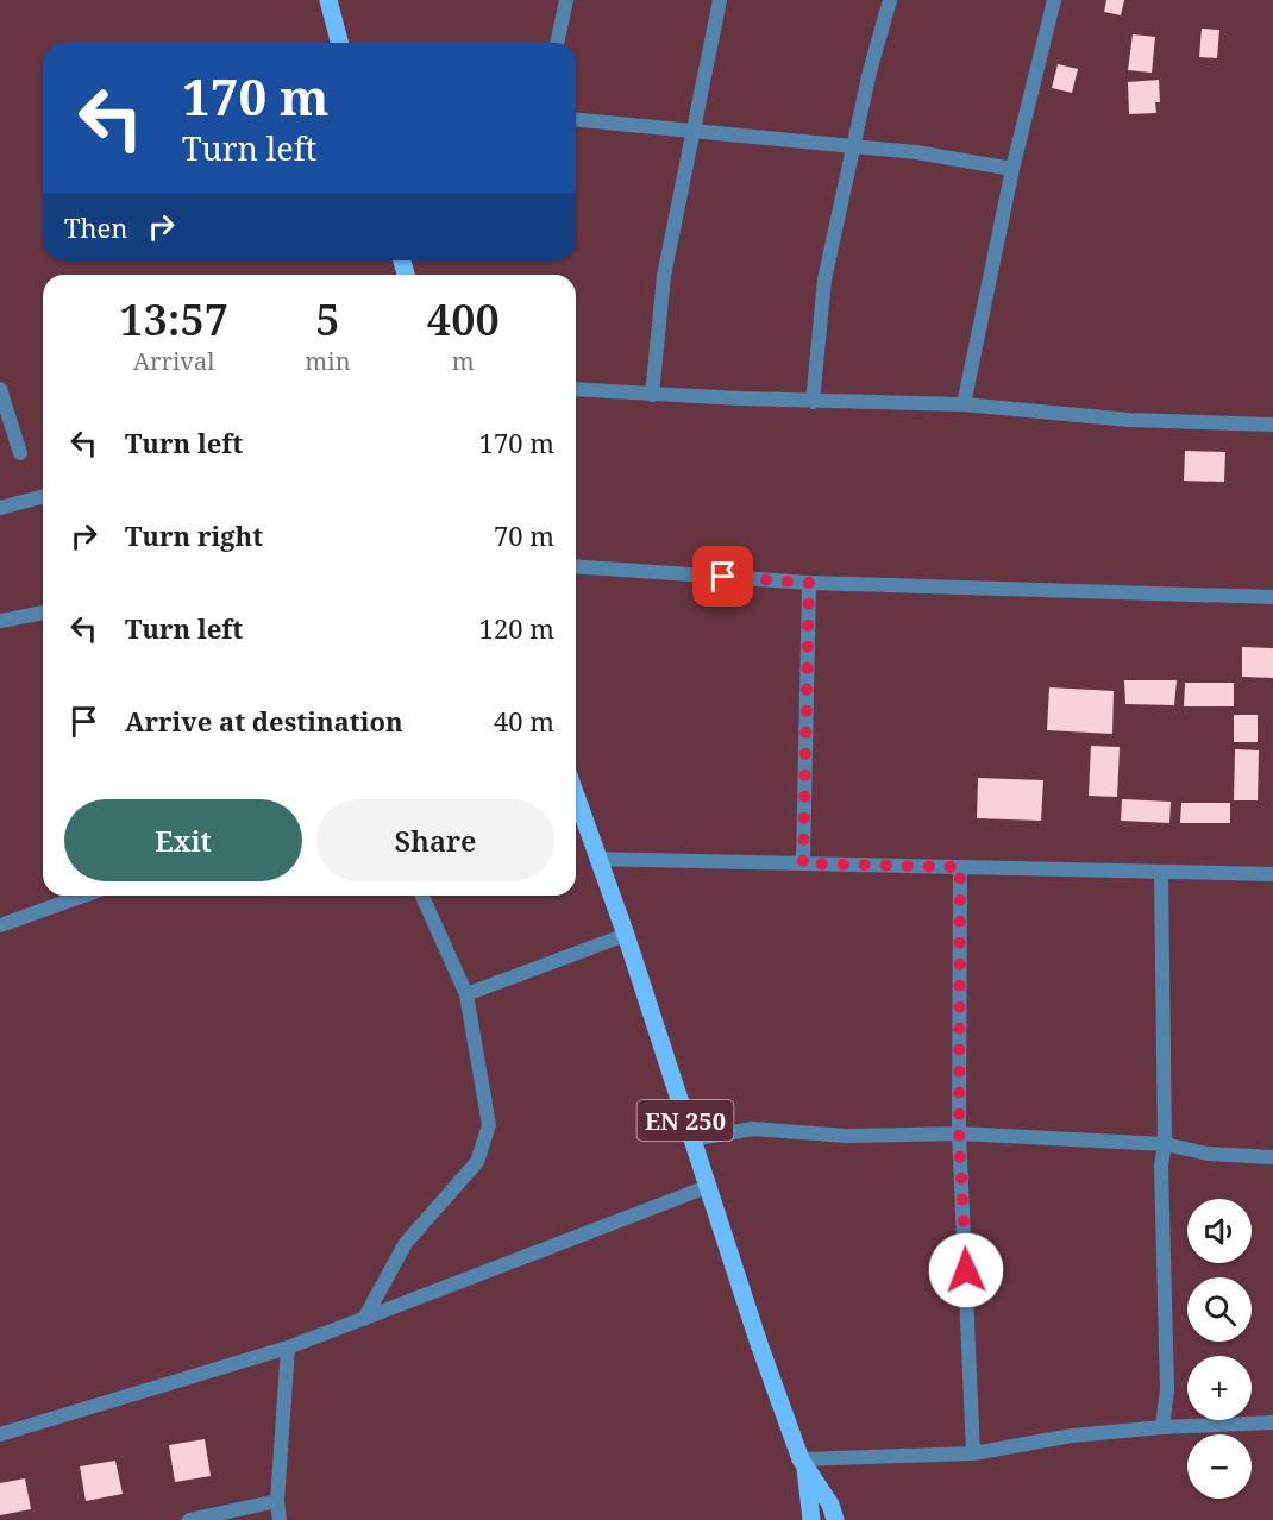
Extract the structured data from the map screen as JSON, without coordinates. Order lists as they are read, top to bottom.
{
  "streets": {
    "main road": ["EN 250"]
  },
  "page": {
    "turn": ["170 m", "Turn left"],
    "then": "Then",
    "eta": [
      "13:57",
      "Arrival",
      "5",
      "min",
      "400",
      "m"
    ],
    "list": [
      {
        "name": "Turn left",
        "value": "170 m"
      },
      {
        "name": "Turn right",
        "value": "70 m"
      },
      {
        "name": "Turn left",
        "value": "120 m"
      },
      {
        "name": "Arrive at destination",
        "value": "40 m"
      }
    ],
    "buttons": ["Exit", "Share"],
    "map_buttons": ["+", "−"]
  }
}
